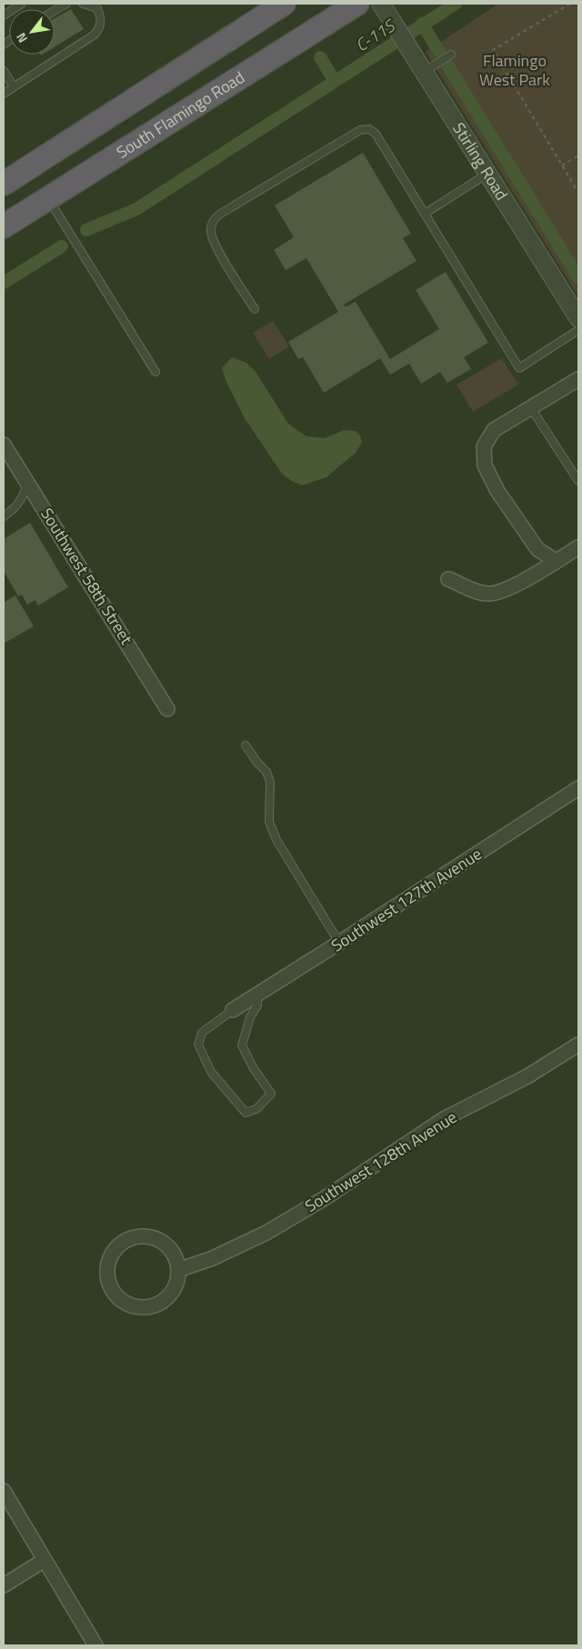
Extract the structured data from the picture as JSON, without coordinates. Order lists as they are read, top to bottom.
{
  "streets": {
    "highway": ["South Flamingo Road"],
    "street": [
      "Stirling Road",
      "Southwest 58th Street",
      "Southwest 127th Avenue",
      "Southwest 128th Avenue"
    ]
  },
  "water": ["C-11S"],
  "parks": ["Flamingo West Park"],
  "north": "bottom left"
}
